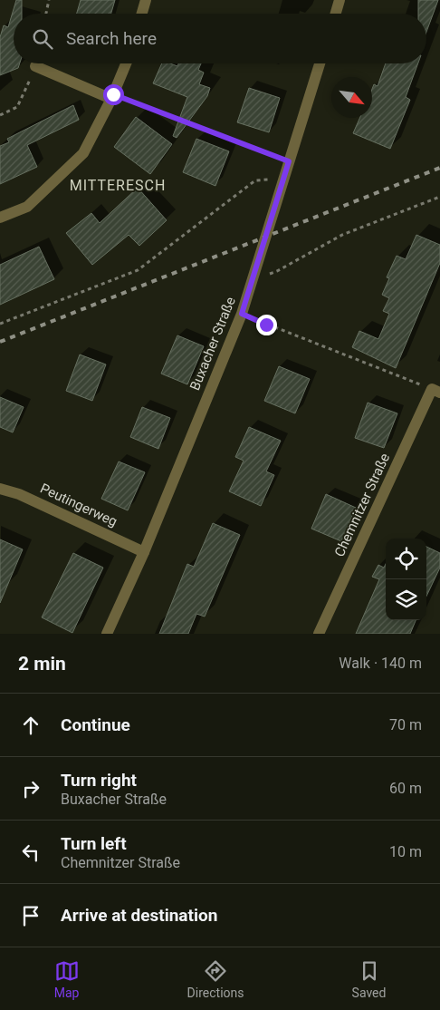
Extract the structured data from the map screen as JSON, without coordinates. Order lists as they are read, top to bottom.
{
  "streets": {
    "street": ["Buxacher Straße", "Peutingerweg", "Chemnitzer Straße"]
  },
  "crossings": [
    ["Buxacher Straße", "Peutingerweg"]
  ],
  "districts": ["MITTERESCH"],
  "north": "bottom right",
  "page": {
    "search": "Search here",
    "heading": ["2 min", "Walk · 140 m"],
    "list": [
      ["Continue", "70 m"],
      ["Turn right", "Buxacher Straße", "60 m"],
      ["Turn left", "Chemnitzer Straße", "10 m"],
      "Arrive at destination"
    ],
    "nav": ["Map", "Directions", "Saved"]
  }
}
